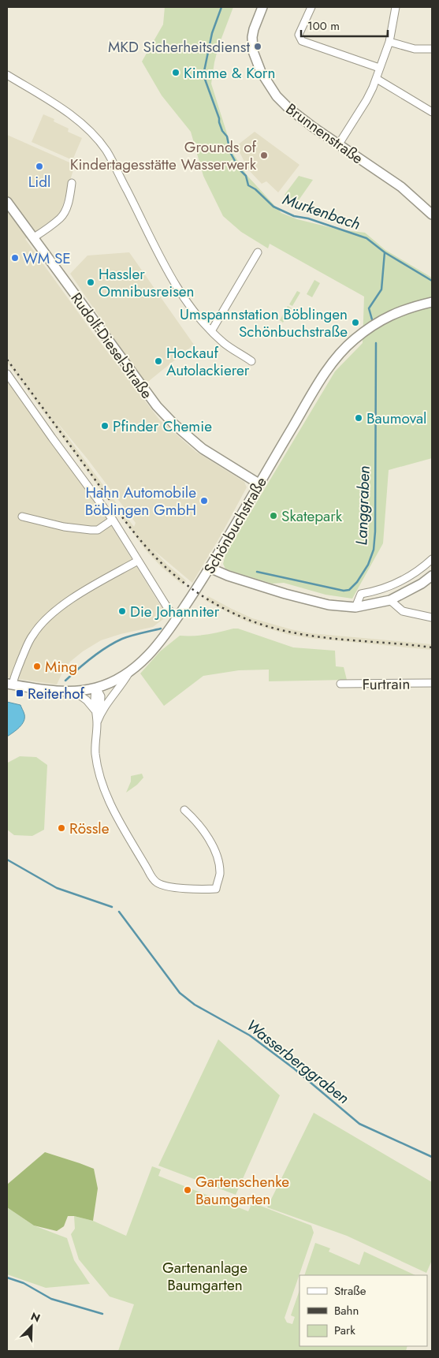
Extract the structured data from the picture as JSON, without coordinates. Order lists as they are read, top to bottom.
{
  "streets": {
    "street": [
      "Brunnenstraße",
      "Rudolf-Diesel-Straße",
      "Schönbuchstraße",
      "Furtrain"
    ]
  },
  "crossings": [
    ["Rudolf-Diesel-Straße", "Schönbuchstraße"]
  ],
  "water": ["Murkenbach", "Langgraben", "Wasserberggraben"],
  "parks": ["Gartenanlage Baumgarten"],
  "places": {
    "other": [
      "MKD Sicherheitsdienst",
      "Kimme & Korn",
      "Grounds of Kindertagesstätte Wasserwerk",
      "Lidl",
      "WM SE",
      "Hassler Omnibusreisen",
      "Umspannstation Böblingen Schönbuchstraße",
      "Hockauf Autolackierer",
      "Baumoval",
      "Pfinder Chemie",
      "Hahn Automobile Böblingen GmbH",
      "Skatepark",
      "Die Johanniter",
      "Ming",
      "Rössle",
      "Gartenschenke Baumgarten"
    ],
    "transit": ["Reiterhof"]
  },
  "legend": ["Straße", "Bahn", "Park"],
  "scale_bar": "100 m",
  "north": "top right"
}
